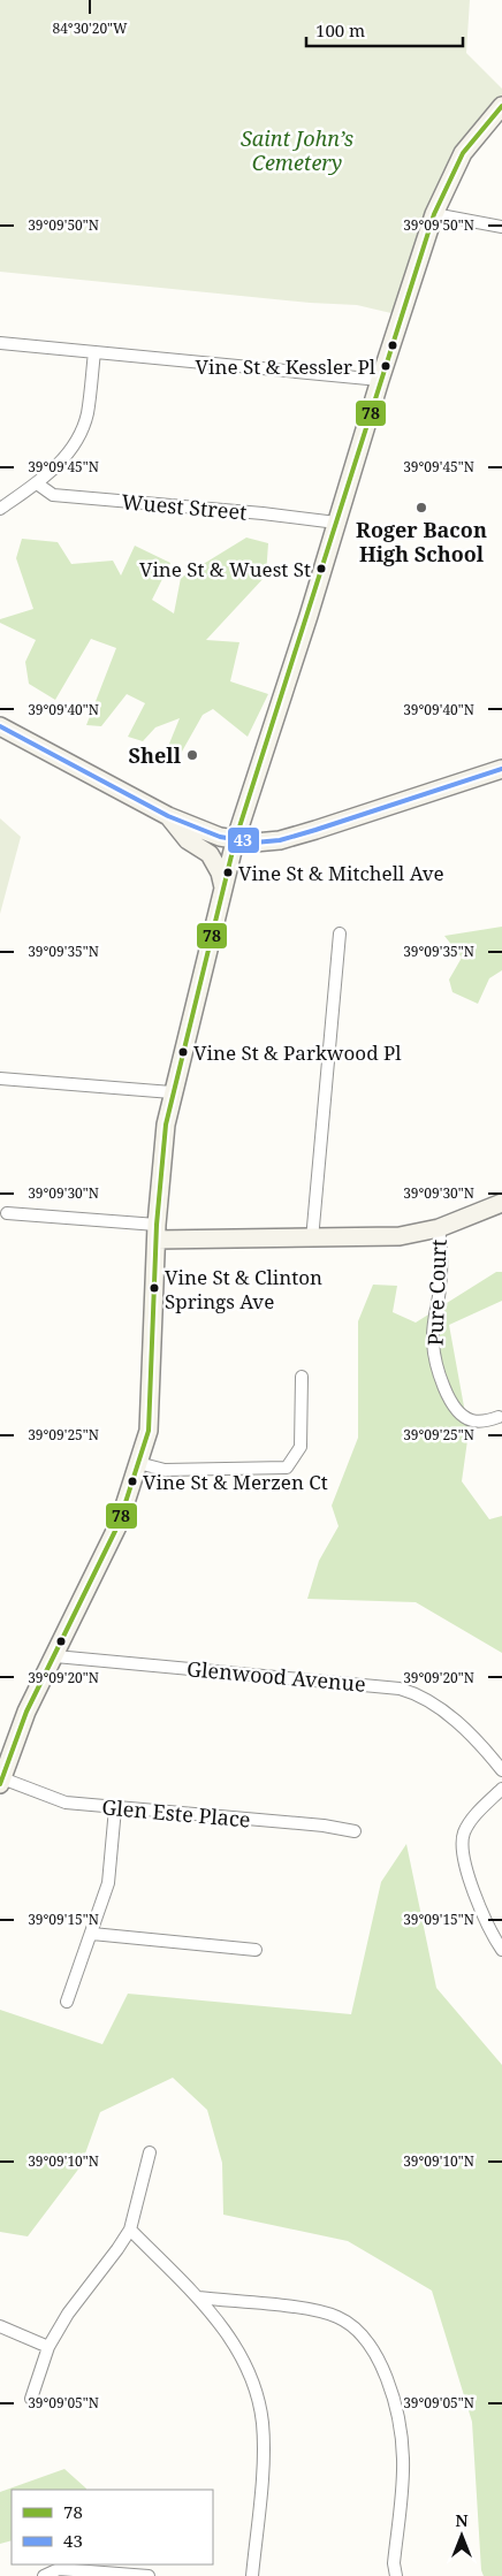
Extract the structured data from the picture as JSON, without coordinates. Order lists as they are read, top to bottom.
{
  "streets": {
    "street": [
      "Wuest Street",
      "Pure Court",
      "Glenwood Avenue",
      "Glen Este Place"
    ]
  },
  "parks": ["Saint John’s Cemetery"],
  "places": [
    "Vine St & Kessler Pl",
    "Roger Bacon High School",
    "Vine St & Wuest St",
    "Shell",
    "Vine St & Mitchell Ave",
    "Vine St & Parkwood Pl",
    "Vine St & Clinton Springs Ave",
    "Vine St & Merzen Ct"
  ],
  "lines": ["transit line 78", "transit line 43"],
  "legend": ["78", "43"],
  "scale_bar": "100 m",
  "north": "top",
  "coordinates": [
    "84°30'20\"W",
    "39°09'50\"N",
    "39°09'45\"N",
    "39°09'40\"N",
    "39°09'35\"N",
    "39°09'30\"N",
    "39°09'25\"N",
    "39°09'20\"N",
    "39°09'15\"N",
    "39°09'10\"N",
    "39°09'05\"N"
  ]
}
